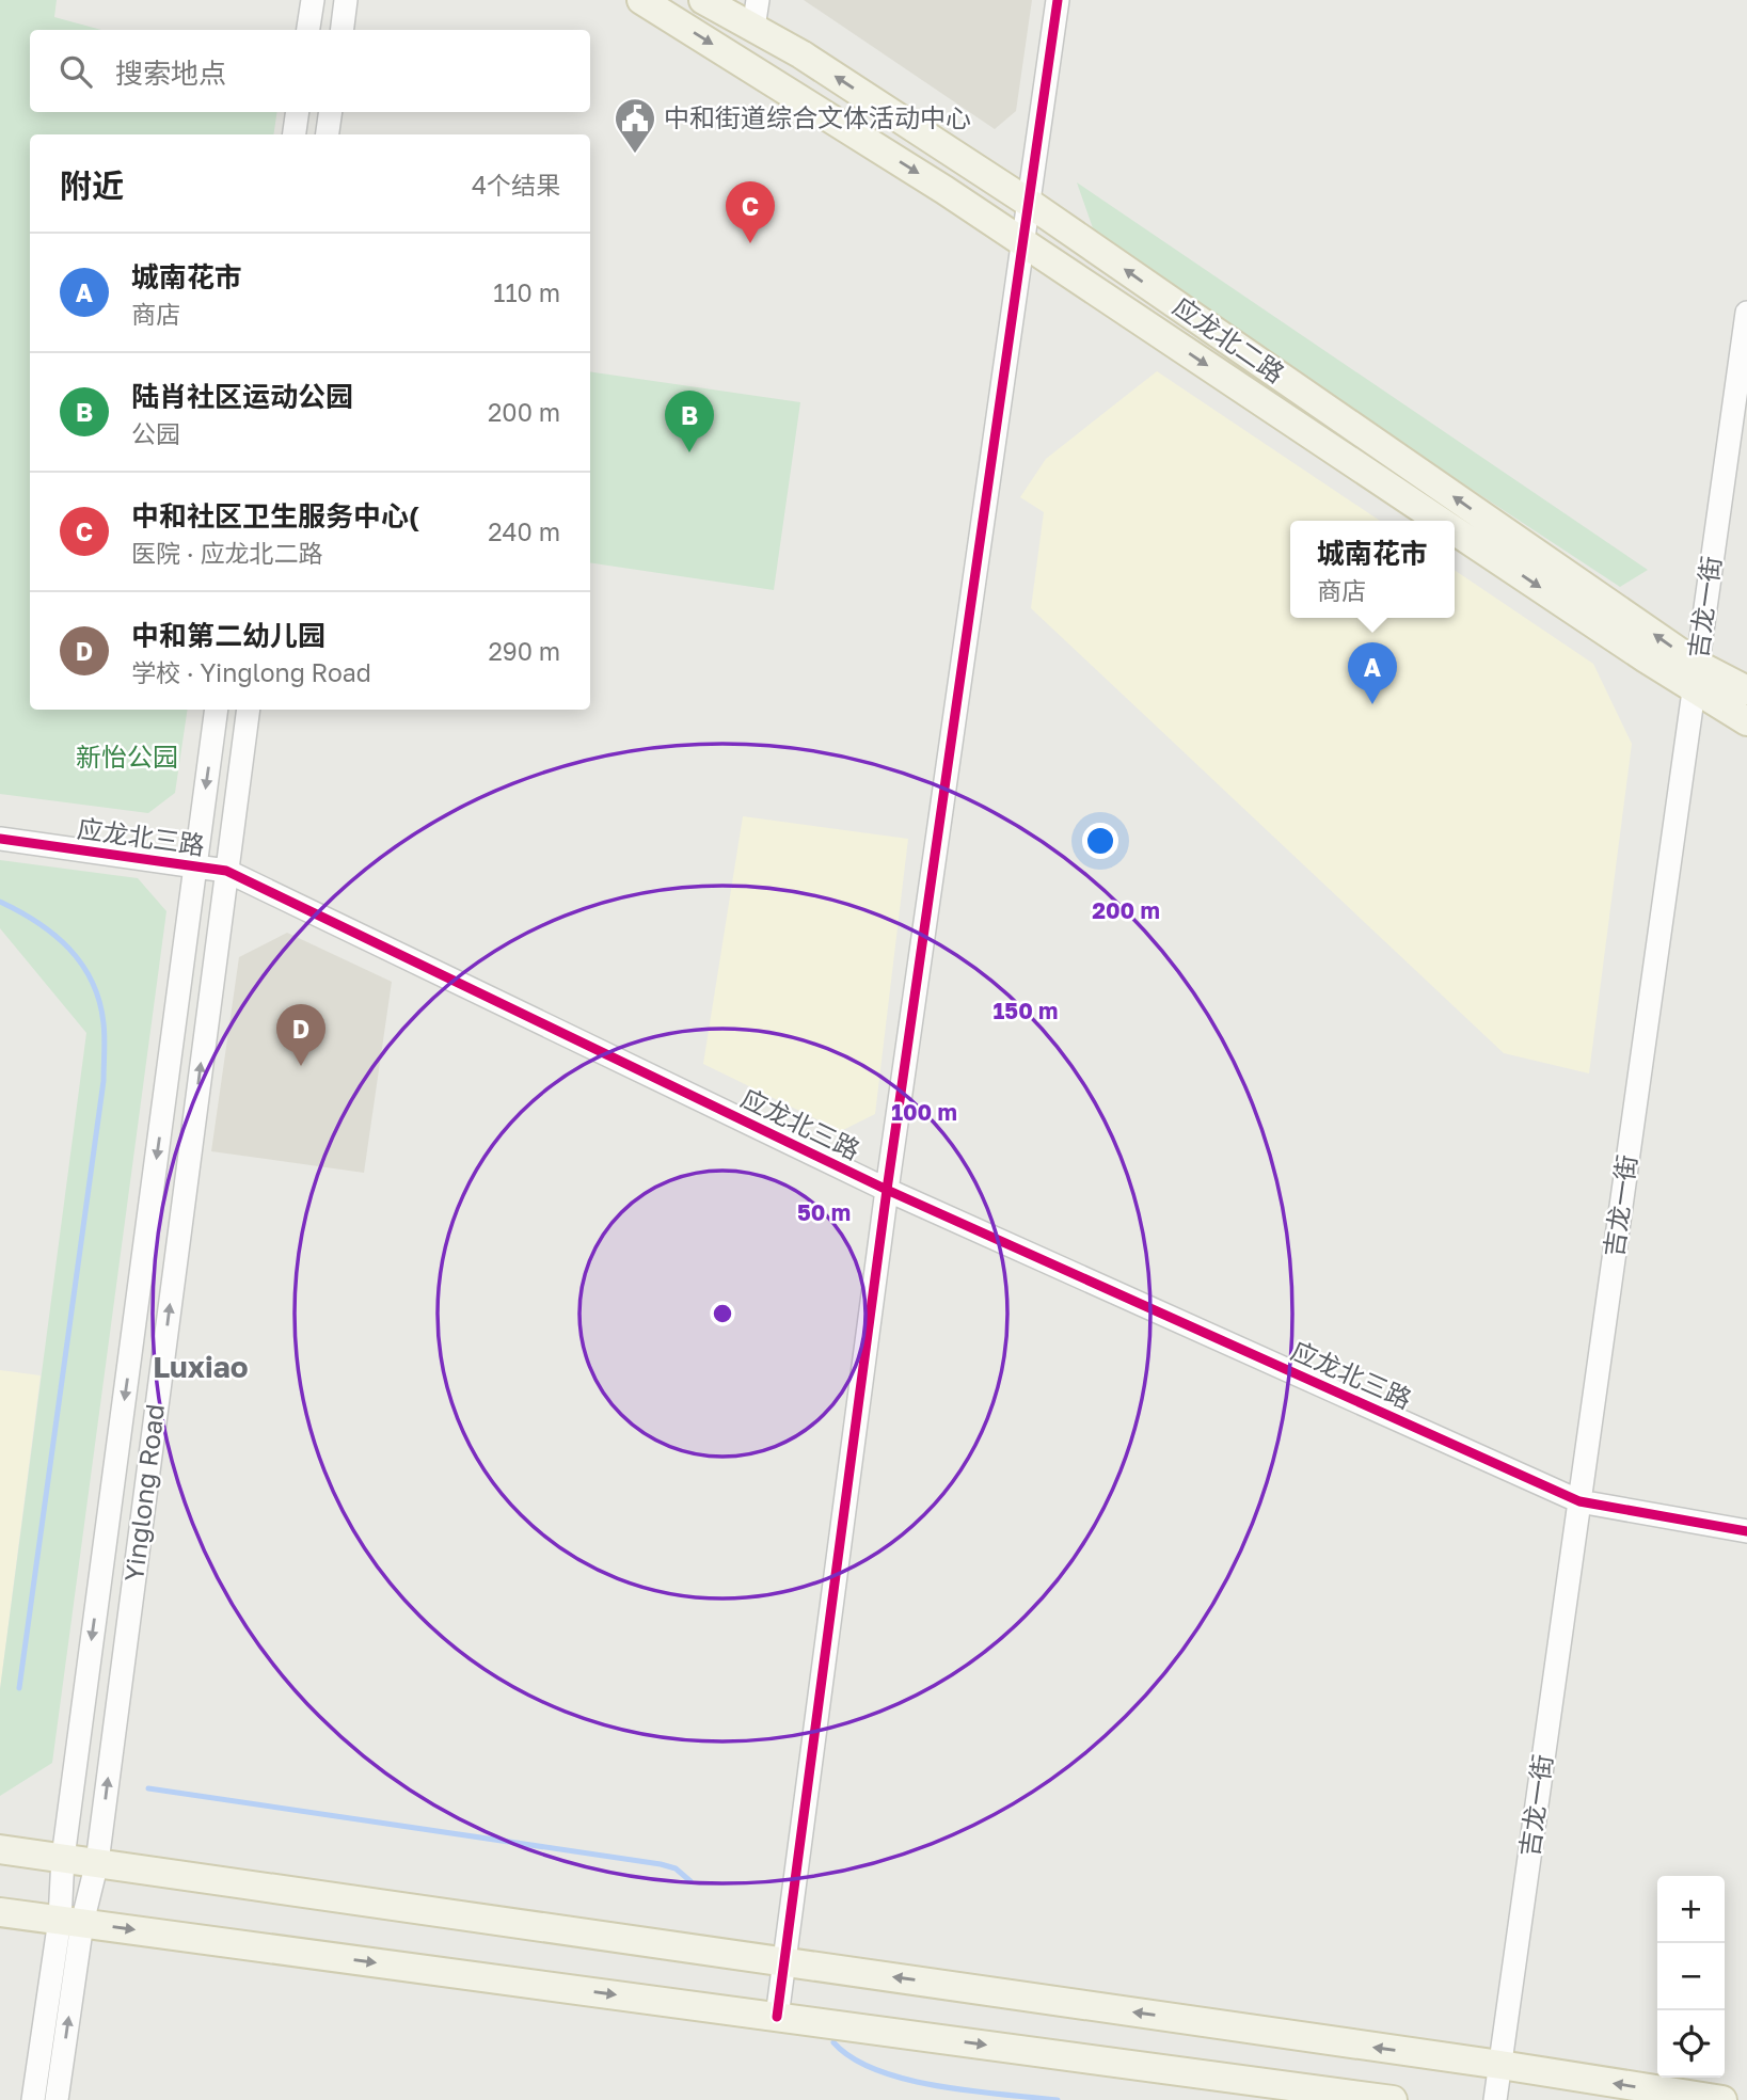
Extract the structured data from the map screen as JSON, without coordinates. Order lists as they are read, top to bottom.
{
  "streets": {
    "main road": ["应龙北二路"],
    "street": ["吉龙一街", "应龙北三路", "Yinglong Road"]
  },
  "crossings": [
    ["应龙北二路", "吉龙一街"],
    ["吉龙一街", "应龙北三路"],
    ["应龙北三路", "Yinglong Road"]
  ],
  "districts": ["Luxiao"],
  "parks": ["新怡公园"],
  "places": {
    "public building": ["中和街道综合文体活动中心"]
  },
  "page": {
    "search": "搜索地点",
    "heading": ["附近", "4个结果"],
    "pins": [
      "C",
      "B",
      "A",
      "D"
    ],
    "list": [
      {
        "mark": "A",
        "name": "城南花市",
        "note": "商店",
        "value": "110 m"
      },
      {
        "mark": "B",
        "name": "陆肖社区运动公园",
        "note": "公园",
        "value": "200 m"
      },
      {
        "mark": "C",
        "name": "中和社区卫生服务中心(",
        "note": "医院 · 应龙北二路",
        "value": "240 m"
      },
      {
        "mark": "D",
        "name": "中和第二幼儿园",
        "note": "学校 · Yinglong Road",
        "value": "290 m"
      }
    ],
    "popup": ["城南花市", "商店"],
    "map_buttons": ["+", "−"]
  },
  "rings": [
    "200 m",
    "150 m",
    "100 m",
    "50 m"
  ]
}
